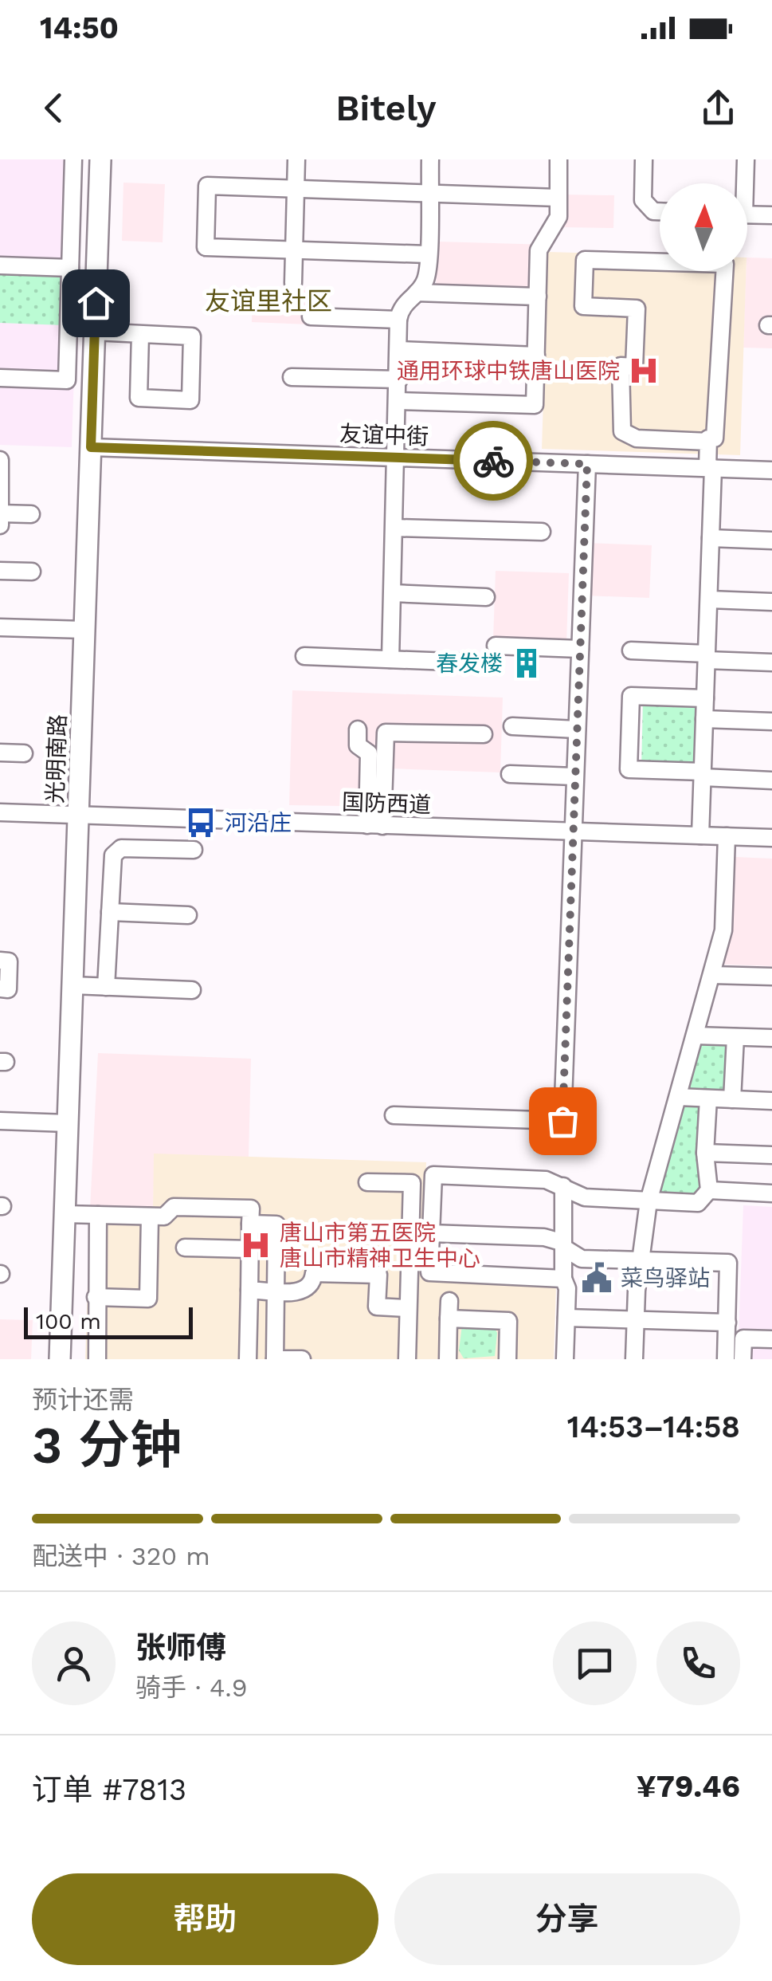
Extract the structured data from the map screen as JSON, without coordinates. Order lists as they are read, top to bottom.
{
  "streets": {
    "main road": ["光明南路"],
    "street": ["友谊中街", "国防西道"]
  },
  "crossings": [
    ["友谊中街", "光明南路"],
    ["光明南路", "国防西道"]
  ],
  "districts": ["友谊里社区"],
  "places": {
    "hospital": ["通用环球中铁唐山医院", "唐山市第五医院 唐山市精神卫生中心"],
    "building": ["春发楼"],
    "bus stop": ["河沿庄"],
    "public building": ["菜鸟驿站"]
  },
  "scale_bar": "100 m",
  "north": "top",
  "page": {
    "status": "14:50",
    "header": "Bitely",
    "scale": "100 m",
    "heading": ["3 分钟", "预计还需", "14:53–14:58"],
    "panel": [
      "张师傅",
      "骑手 · 4.9",
      "订单 #7813",
      "¥79.46"
    ],
    "bar": "配送中 · 320 m",
    "buttons": ["帮助", "分享"]
  }
}
